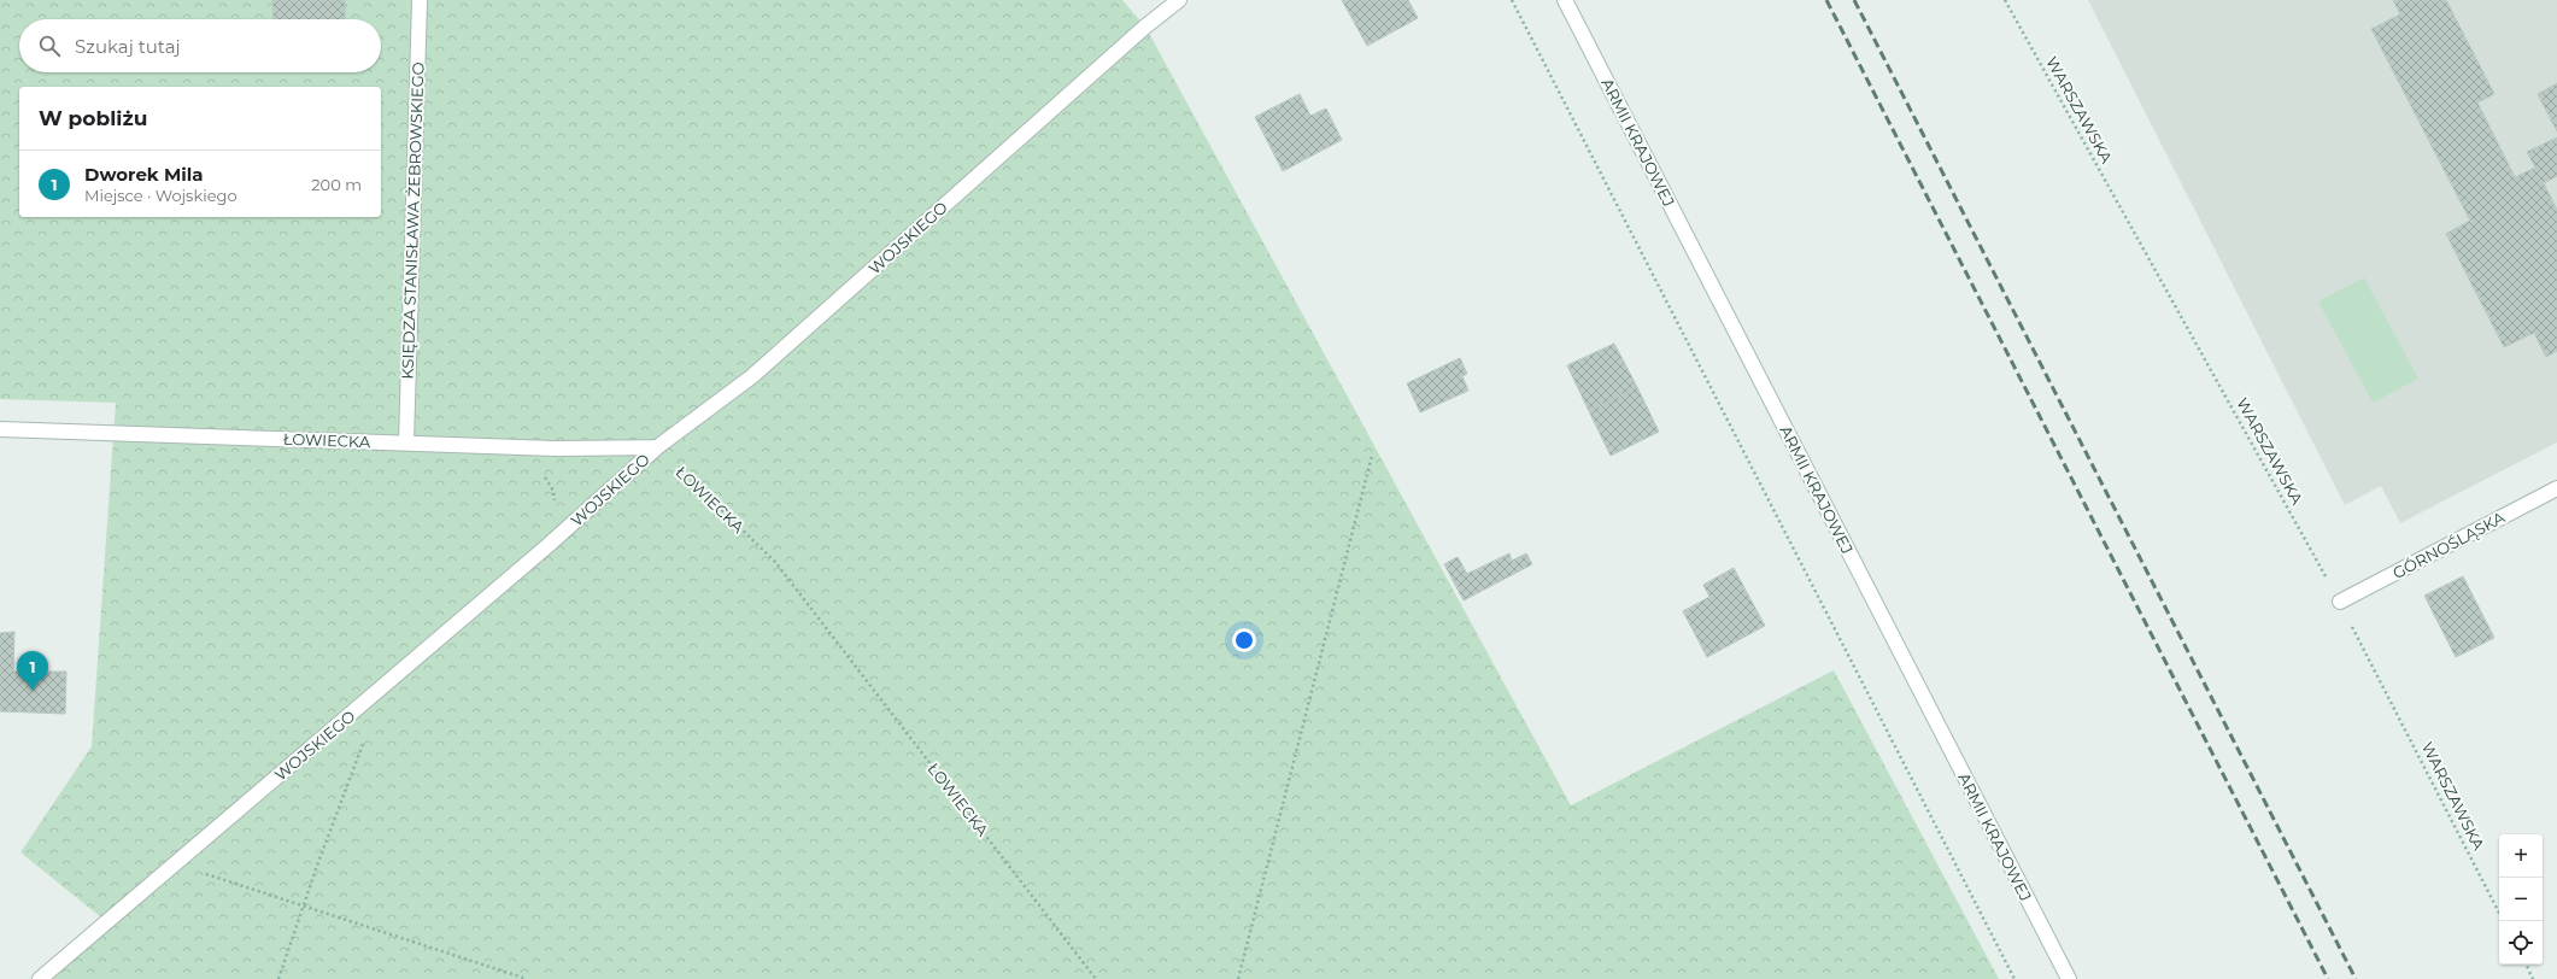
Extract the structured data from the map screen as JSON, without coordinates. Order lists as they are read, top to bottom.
{
  "streets": {
    "street": [
      "ARMII KRAJOWEJ",
      "KSIĘDZA STANISŁAWA ŻEBROWSKIEGO",
      "WOJSKIEGO",
      "ŁOWIECKA",
      "GÓRNOŚLĄSKA"
    ],
    "path": ["WARSZAWSKA"]
  },
  "crossings": [
    ["WARSZAWSKA", "GÓRNOŚLĄSKA"],
    ["KSIĘDZA STANISŁAWA ŻEBROWSKIEGO", "ŁOWIECKA"],
    ["WOJSKIEGO", "ŁOWIECKA"]
  ],
  "page": {
    "search": "Szukaj tutaj",
    "heading": "W pobliżu",
    "list": [
      {
        "mark": "1",
        "name": "Dworek Mila",
        "note": "Miejsce · Wojskiego",
        "value": "200 m"
      }
    ],
    "pins": "1",
    "map_buttons": ["+", "−"]
  }
}
